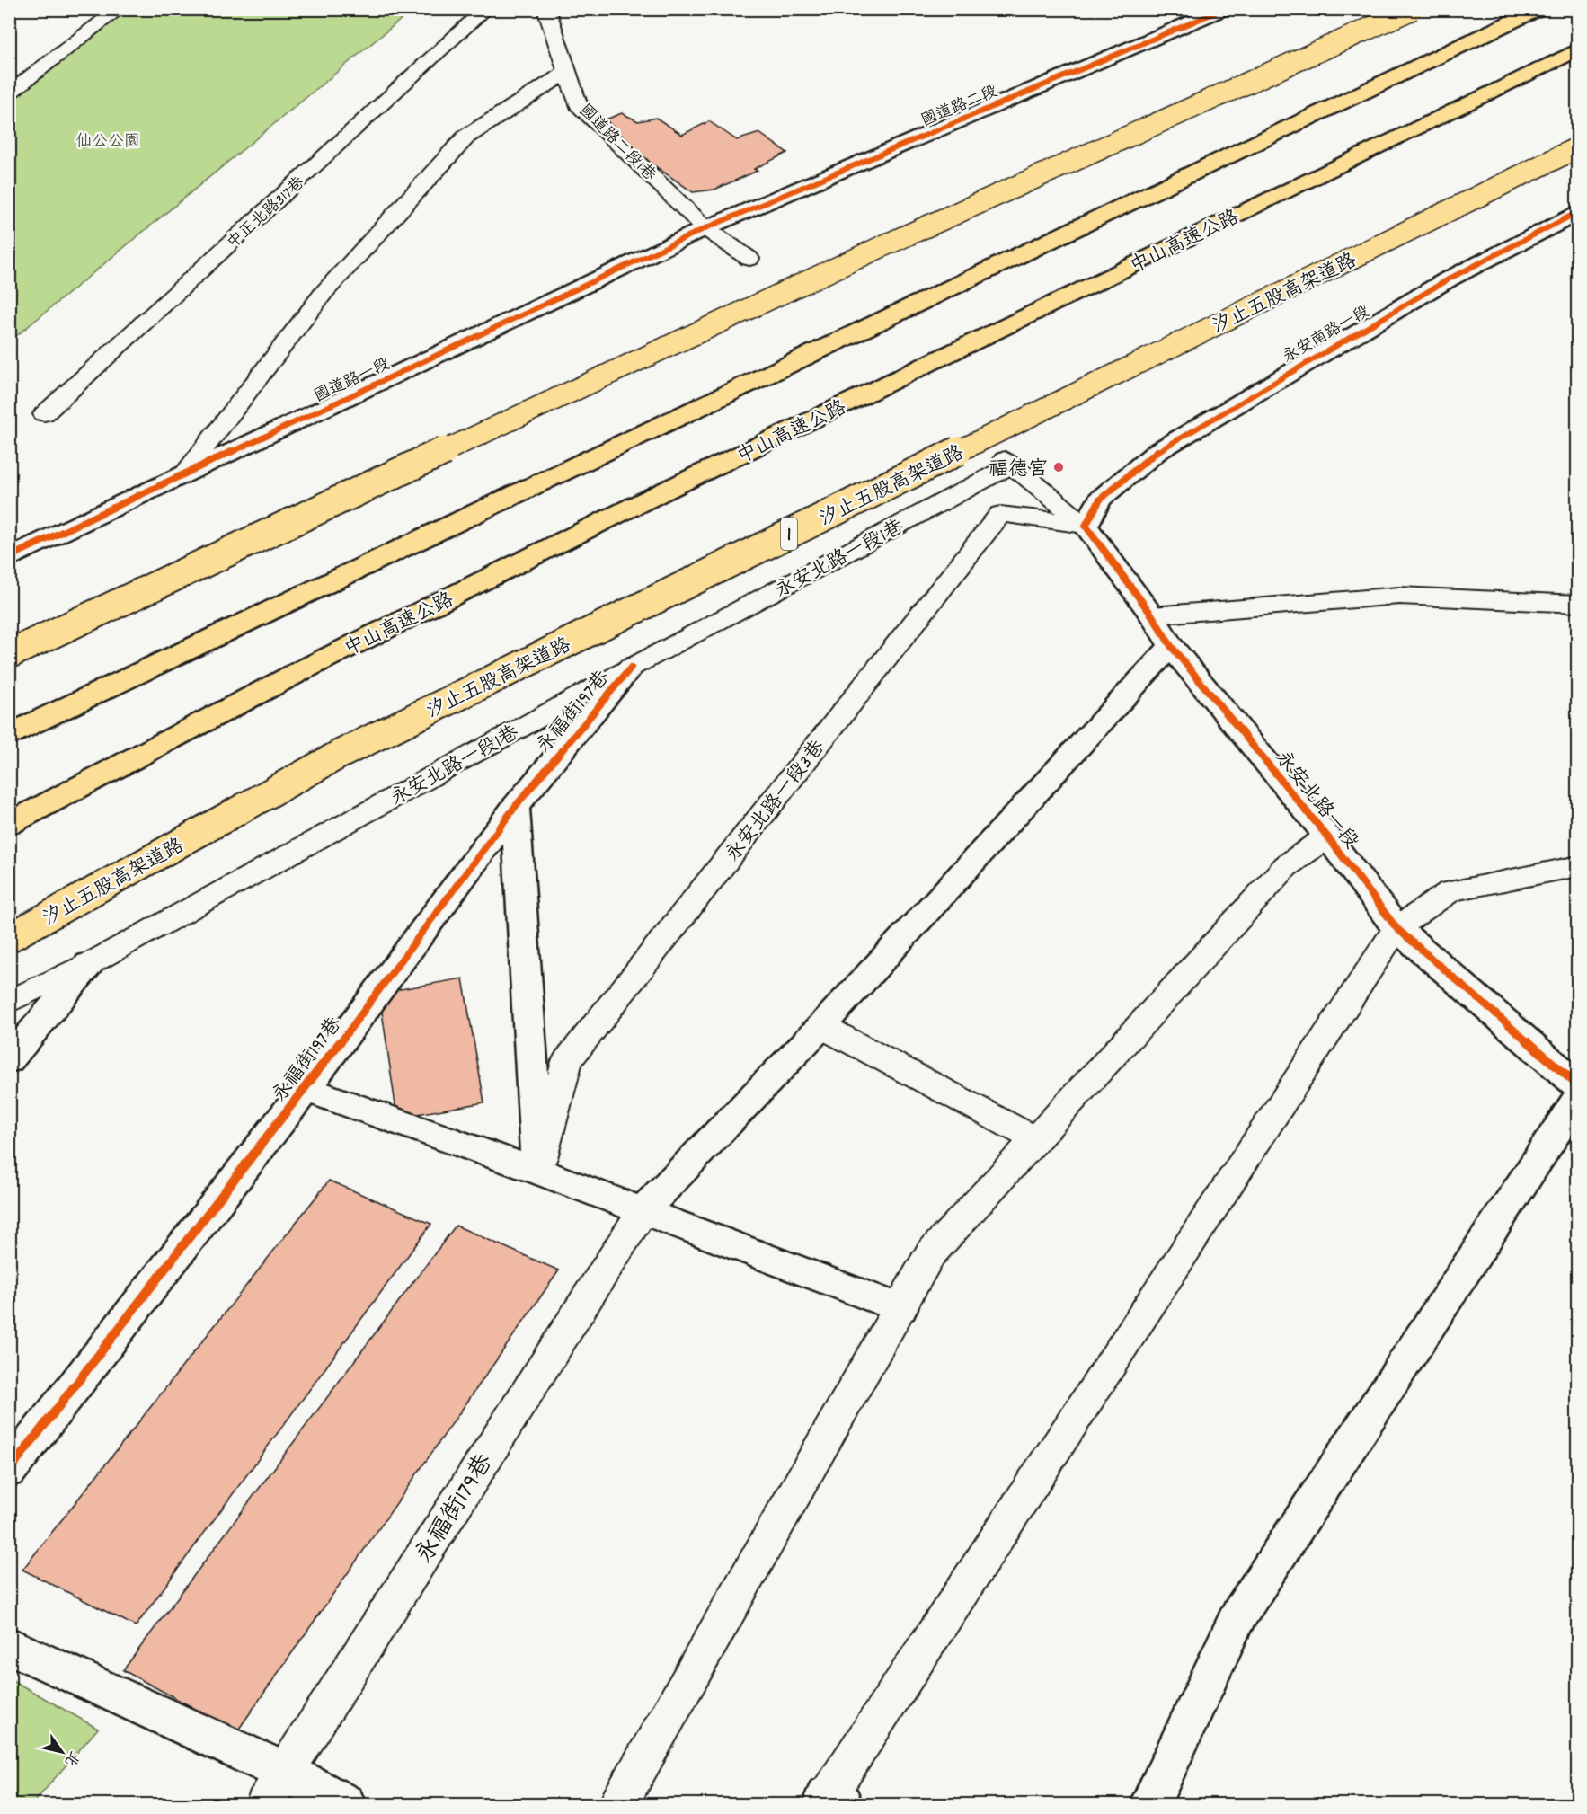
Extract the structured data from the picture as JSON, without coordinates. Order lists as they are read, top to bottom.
{
  "streets": {
    "highway": ["中山高速公路", "汐止五股高架道路", "1"],
    "street": [
      "國道路二段",
      "永安南路一段",
      "國道路一段",
      "永福街197巷",
      "永安北路一段"
    ],
    "lane": [
      "國道路二段1巷",
      "中正北路317巷",
      "永安北路一段1巷",
      "永安北路一段3巷",
      "永福街179巷"
    ]
  },
  "crossings": [
    ["國道路二段", "國道路二段1巷"],
    ["國道路二段", "國道路一段"],
    ["國道路二段1巷", "國道路一段"],
    ["永安南路一段", "永安北路一段1巷"],
    ["永安南路一段", "永安北路一段"],
    ["永安南路一段", "永安北路一段3巷"],
    ["永安北路一段1巷", "永福街197巷"],
    ["永安北路一段1巷", "永安北路一段"],
    ["永安北路一段1巷", "永安北路一段3巷"],
    ["永安北路一段", "永安北路一段3巷"]
  ],
  "parks": ["仙公公園"],
  "places": ["福德宮"],
  "north": "bottom right"
}
